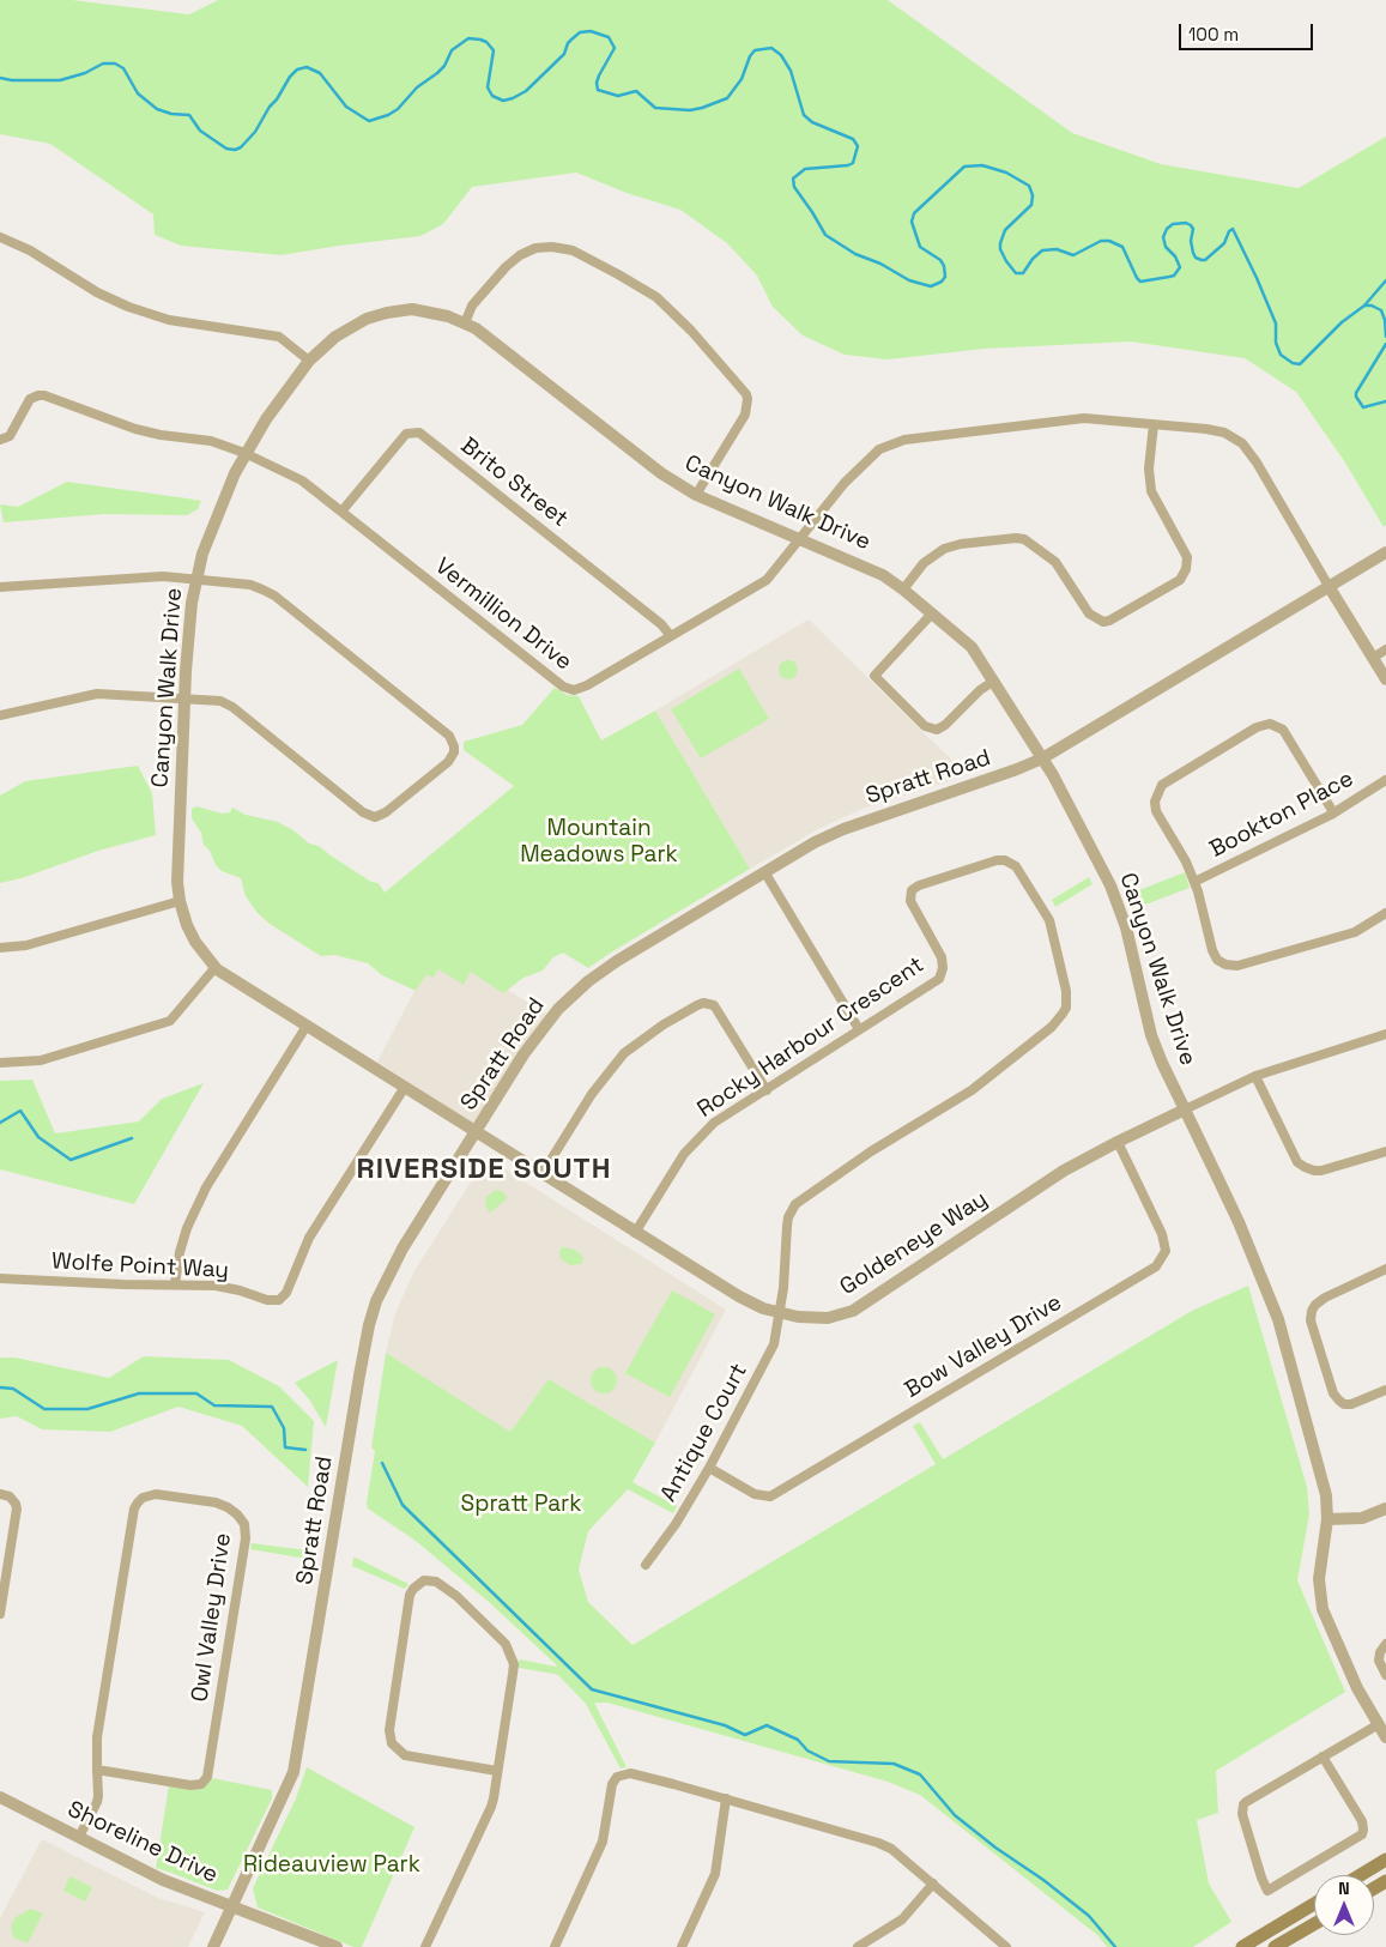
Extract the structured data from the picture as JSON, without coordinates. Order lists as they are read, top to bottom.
{
  "streets": {
    "street": [
      "Brito Street",
      "Canyon Walk Drive",
      "Vermillion Drive",
      "Spratt Road",
      "Bookton Place",
      "Rocky Harbour Crescent",
      "Goldeneye Way",
      "Wolfe Point Way",
      "Bow Valley Drive",
      "Antique Court",
      "Owl Valley Drive",
      "Shoreline Drive"
    ]
  },
  "crossings": [
    ["Brito Street", "Vermillion Drive"],
    ["Canyon Walk Drive", "Vermillion Drive"],
    ["Canyon Walk Drive", "Spratt Road"],
    ["Canyon Walk Drive", "Goldeneye Way"],
    ["Canyon Walk Drive", "Wolfe Point Way"],
    ["Vermillion Drive", "Spratt Road"],
    ["Spratt Road", "Goldeneye Way"],
    ["Spratt Road", "Shoreline Drive"],
    ["Rocky Harbour Crescent", "Goldeneye Way"],
    ["Rocky Harbour Crescent", "Antique Court"],
    ["Goldeneye Way", "Bow Valley Drive"],
    ["Goldeneye Way", "Antique Court"],
    ["Bow Valley Drive", "Antique Court"],
    ["Owl Valley Drive", "Shoreline Drive"]
  ],
  "districts": ["RIVERSIDE SOUTH"],
  "parks": ["Mountain Meadows Park", "Spratt Park", "Rideauview Park"],
  "scale_bar": "100 m",
  "north": "top"
}
